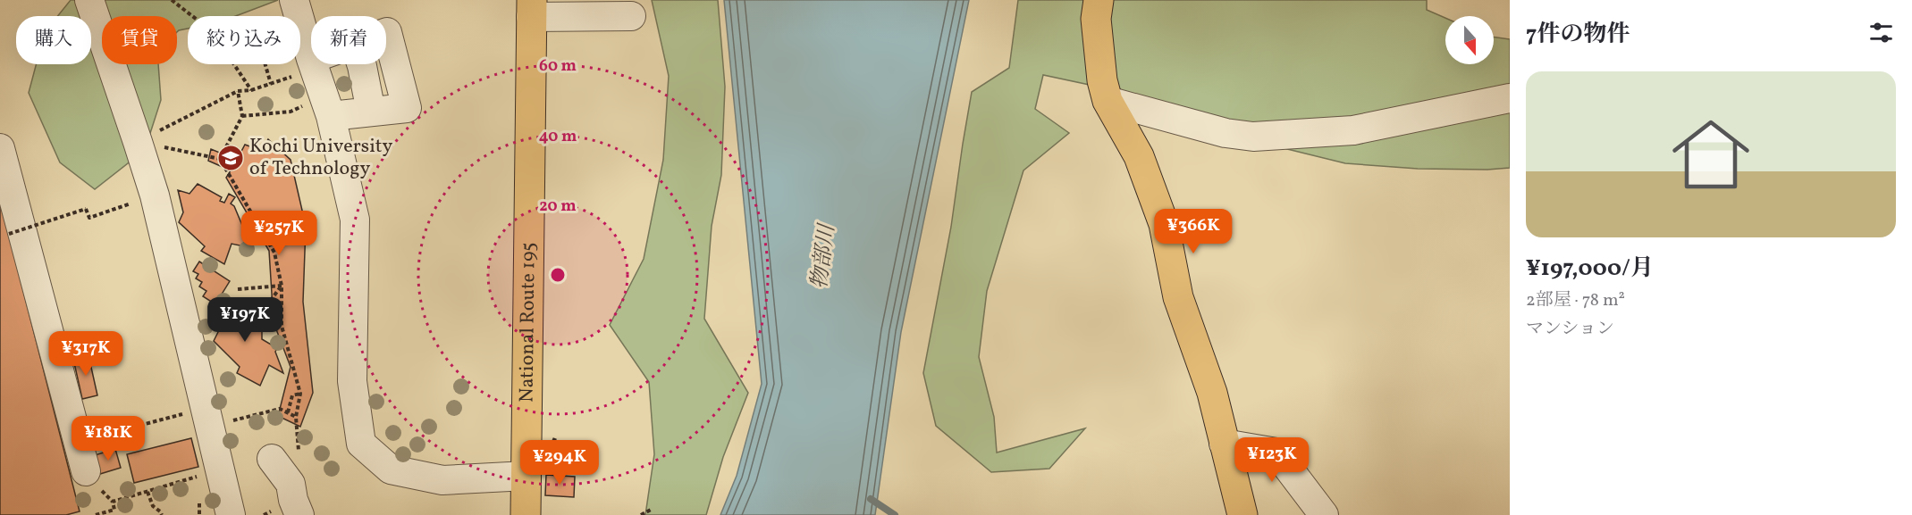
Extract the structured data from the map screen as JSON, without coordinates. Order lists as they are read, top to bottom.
{
  "streets": {
    "main road": ["National Route 195"]
  },
  "water": ["物部川"],
  "places": {
    "school or university": ["Kochi University of Technology"]
  },
  "north": "bottom",
  "page": {
    "heading": "7件の物件",
    "chip": [
      "購入",
      "賃貸",
      "絞り込み",
      "新着"
    ],
    "list": [
      {
        "name": "¥197,000/月",
        "note": "2部屋 · 78 m² · マンション"
      }
    ],
    "price": [
      "¥366K",
      "¥257K",
      "¥197K",
      "¥317K",
      "¥181K",
      "¥123K",
      "¥294K"
    ]
  },
  "rings": ["60 m", "40 m", "20 m"]
}
